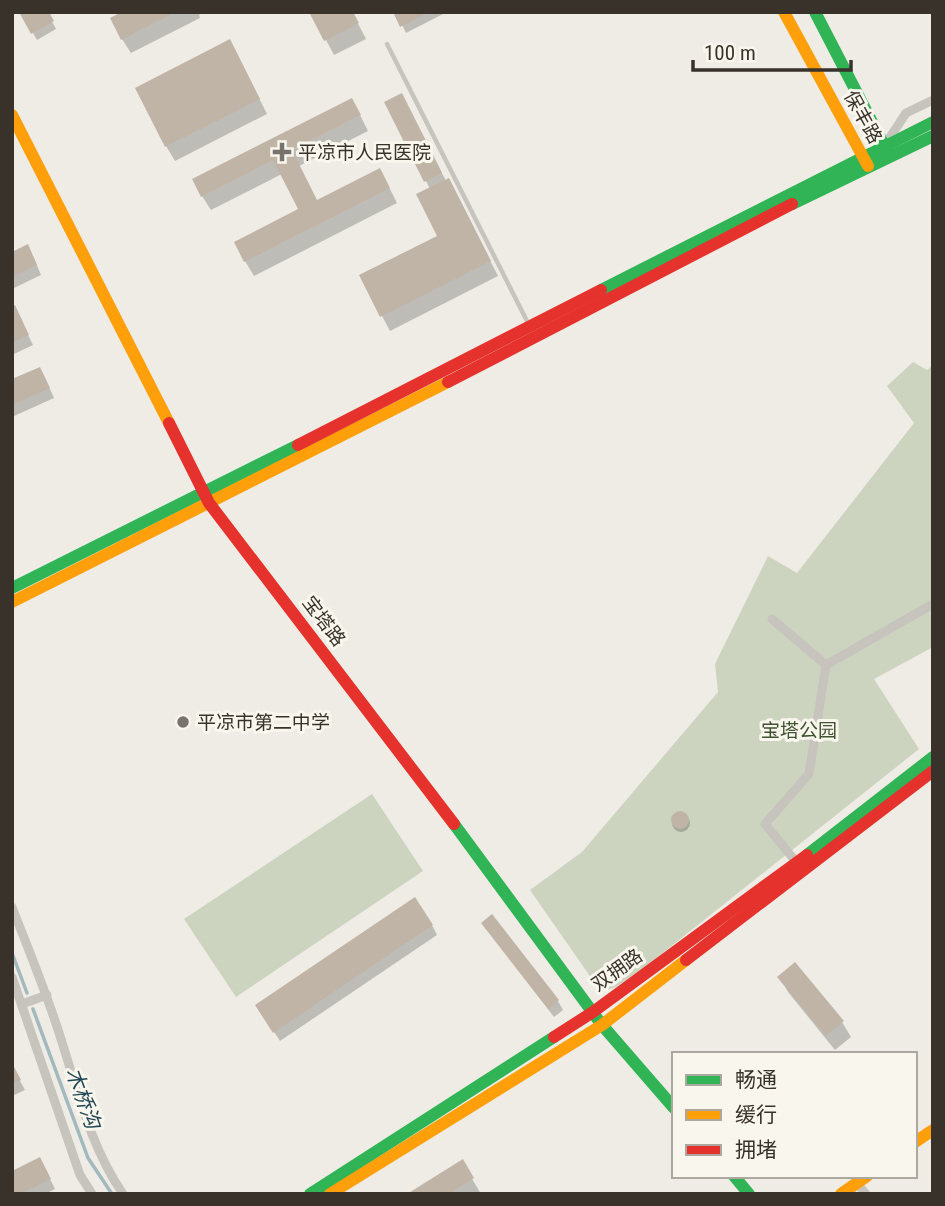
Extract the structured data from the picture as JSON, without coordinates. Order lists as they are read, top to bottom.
{
  "streets": {
    "main road": ["保丰路", "宝塔路", "双拥路"]
  },
  "crossings": [
    ["宝塔路", "双拥路"]
  ],
  "water": ["木桥沟"],
  "parks": ["宝塔公园"],
  "places": {
    "health": ["平凉市人民医院"],
    "other": ["平凉市第二中学"]
  },
  "legend": ["畅通", "缓行", "拥堵"],
  "scale_bar": "100 m"
}
